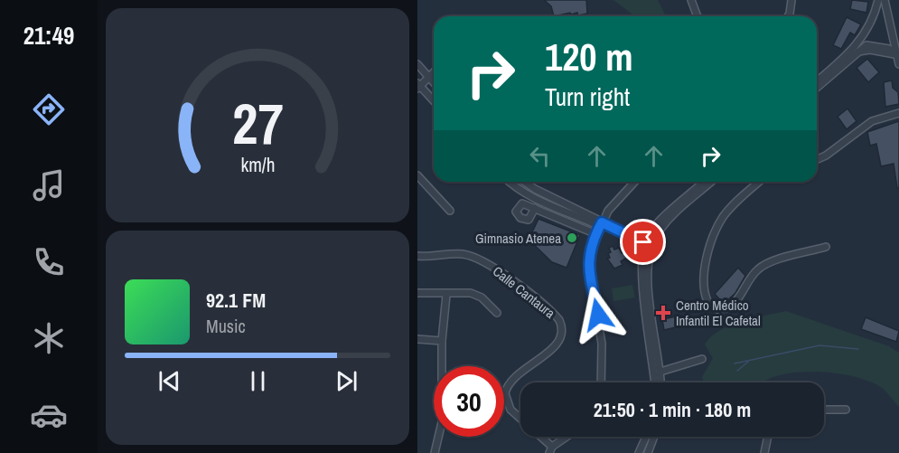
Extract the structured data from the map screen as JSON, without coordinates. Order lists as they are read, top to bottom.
{
  "streets": {
    "street": ["Calle Cantaura"]
  },
  "places": {
    "other": ["Gimnasio Atenea"],
    "health": ["Centro Médico Infantil El Cafetal"]
  },
  "page": {
    "tabs": "21:49",
    "turn": ["120 m", "Turn right"],
    "song": ["92.1 FM", "Music"],
    "limit": "30",
    "trip": "21:50 · 1 min · 180 m",
    "gauge": ["27", "km/h"]
  }
}
